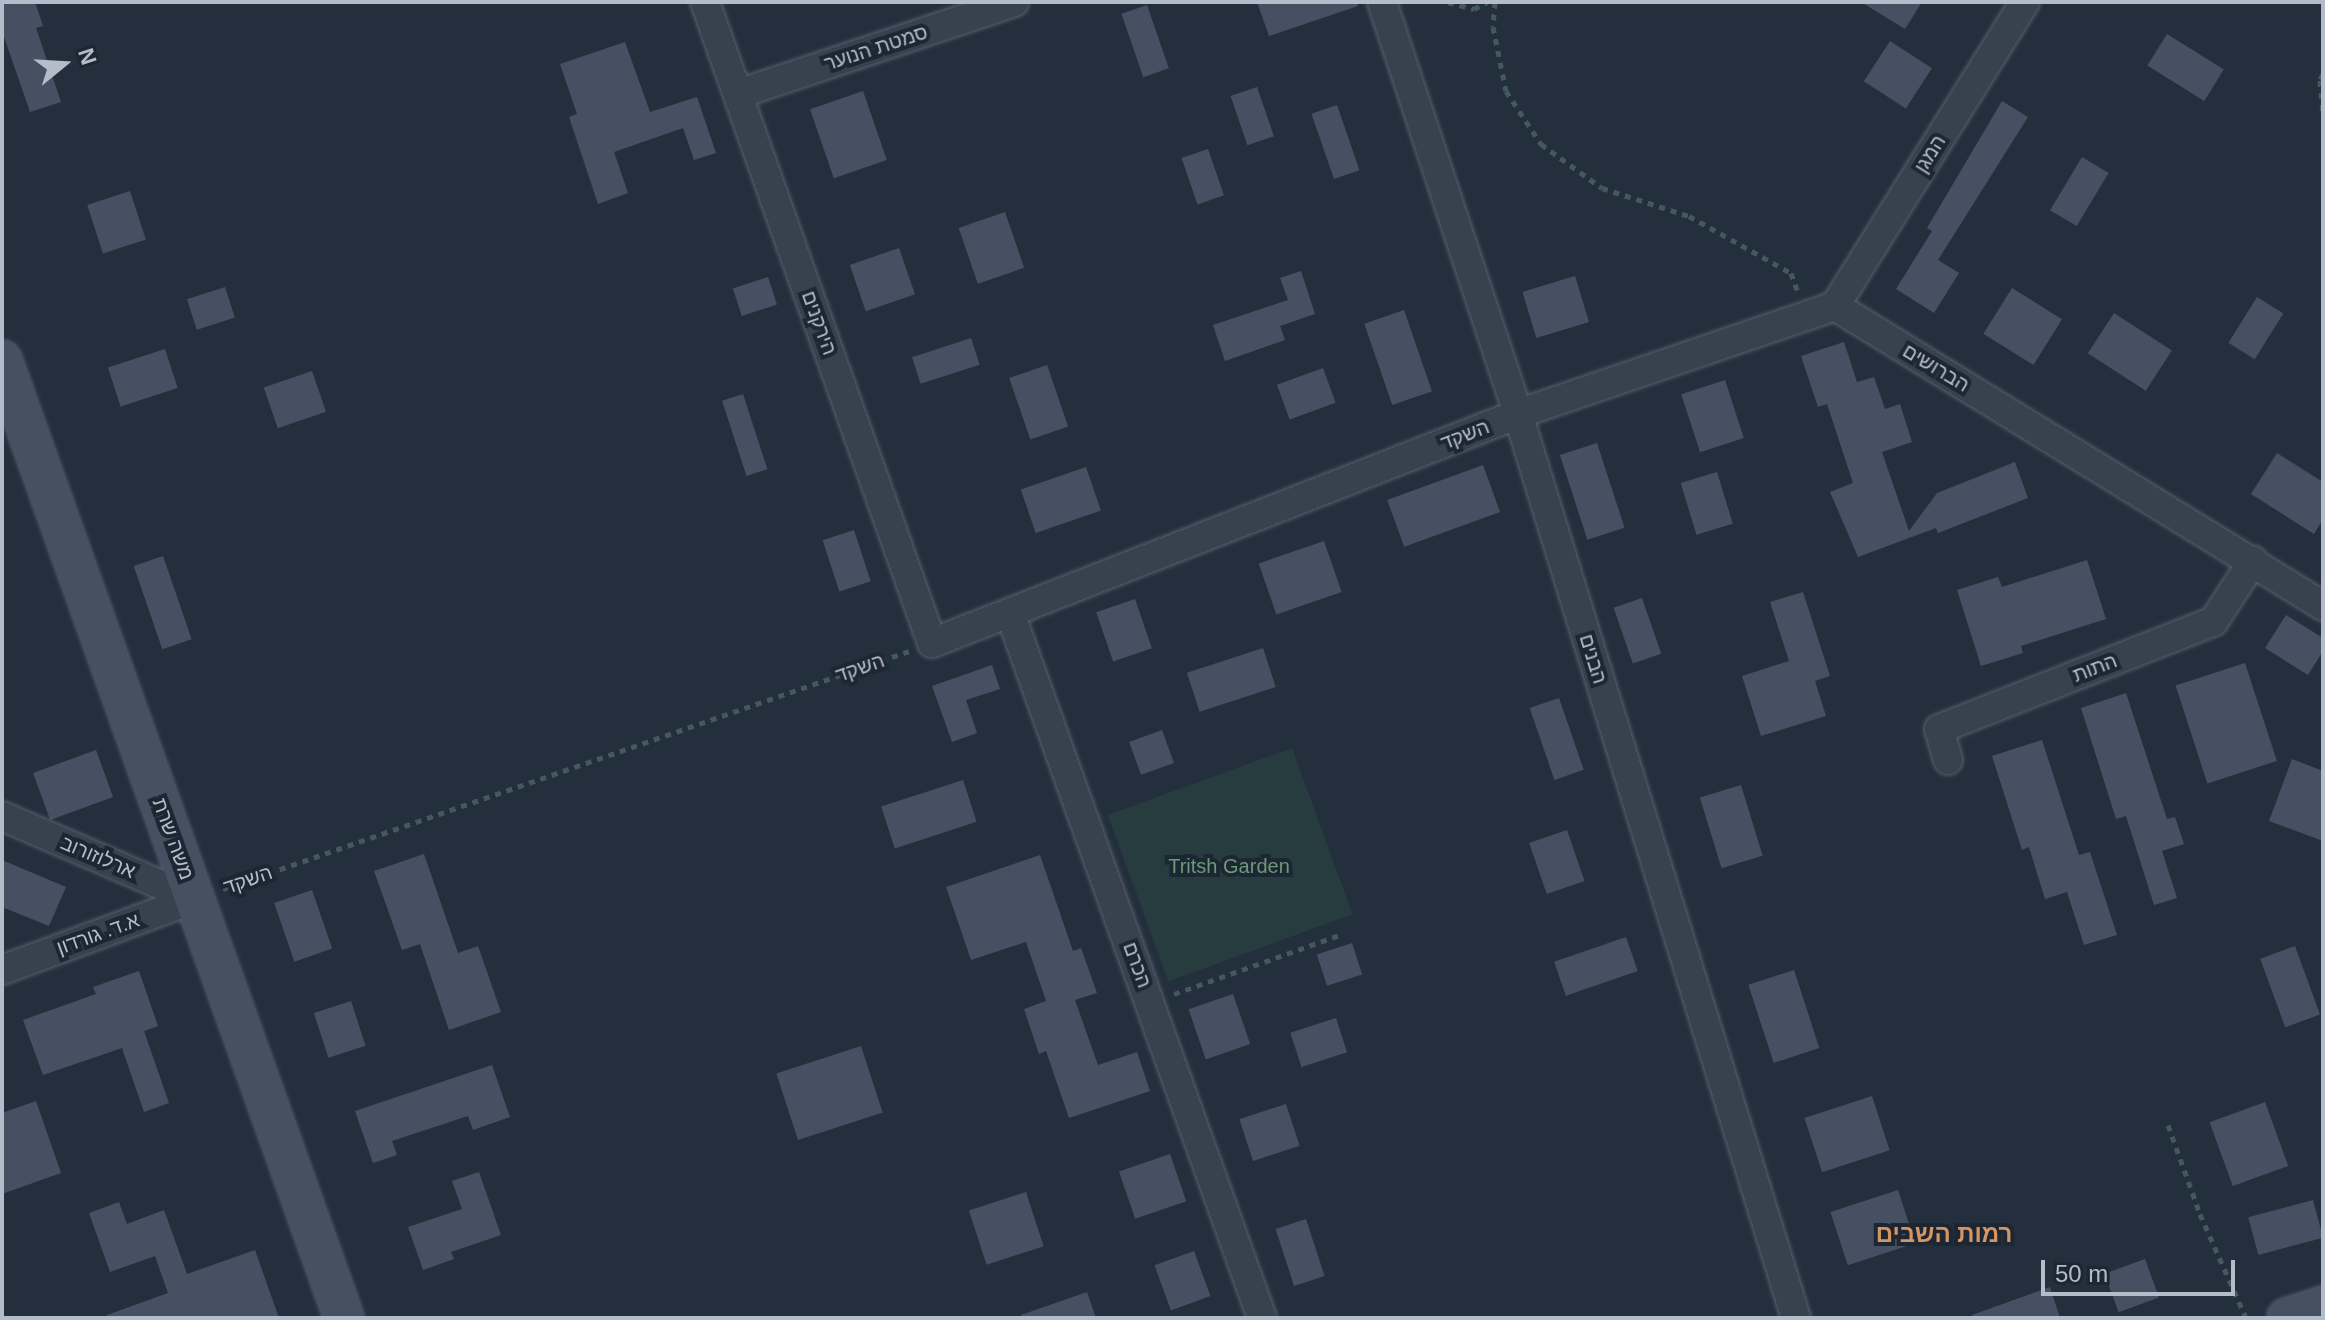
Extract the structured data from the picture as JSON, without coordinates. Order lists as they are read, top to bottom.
{
  "streets": {
    "street": [
      "סמטת הנוער",
      "המגן",
      "הירקנים",
      "הברושים",
      "השקד",
      "הבנים",
      "התות",
      "משה שרת",
      "ארלוזורוב",
      "א.ד. גורדון",
      "הכרם"
    ]
  },
  "crossings": [
    ["סמטת הנוער", "הירקנים"],
    ["המגן", "הברושים"],
    ["הירקנים", "השקד"],
    ["הברושים", "התות"],
    ["השקד", "הבנים"],
    ["השקד", "משה שרת"],
    ["השקד", "ארלוזורוב"],
    ["השקד", "א.ד. גורדון"],
    ["השקד", "הכרם"],
    ["משה שרת", "ארלוזורוב"],
    ["משה שרת", "א.ד. גורדון"],
    ["ארלוזורוב", "א.ד. גורדון"]
  ],
  "districts": ["רמות השבים"],
  "parks": ["Tritsh Garden"],
  "scale_bar": "50 m",
  "north": "right"
}
